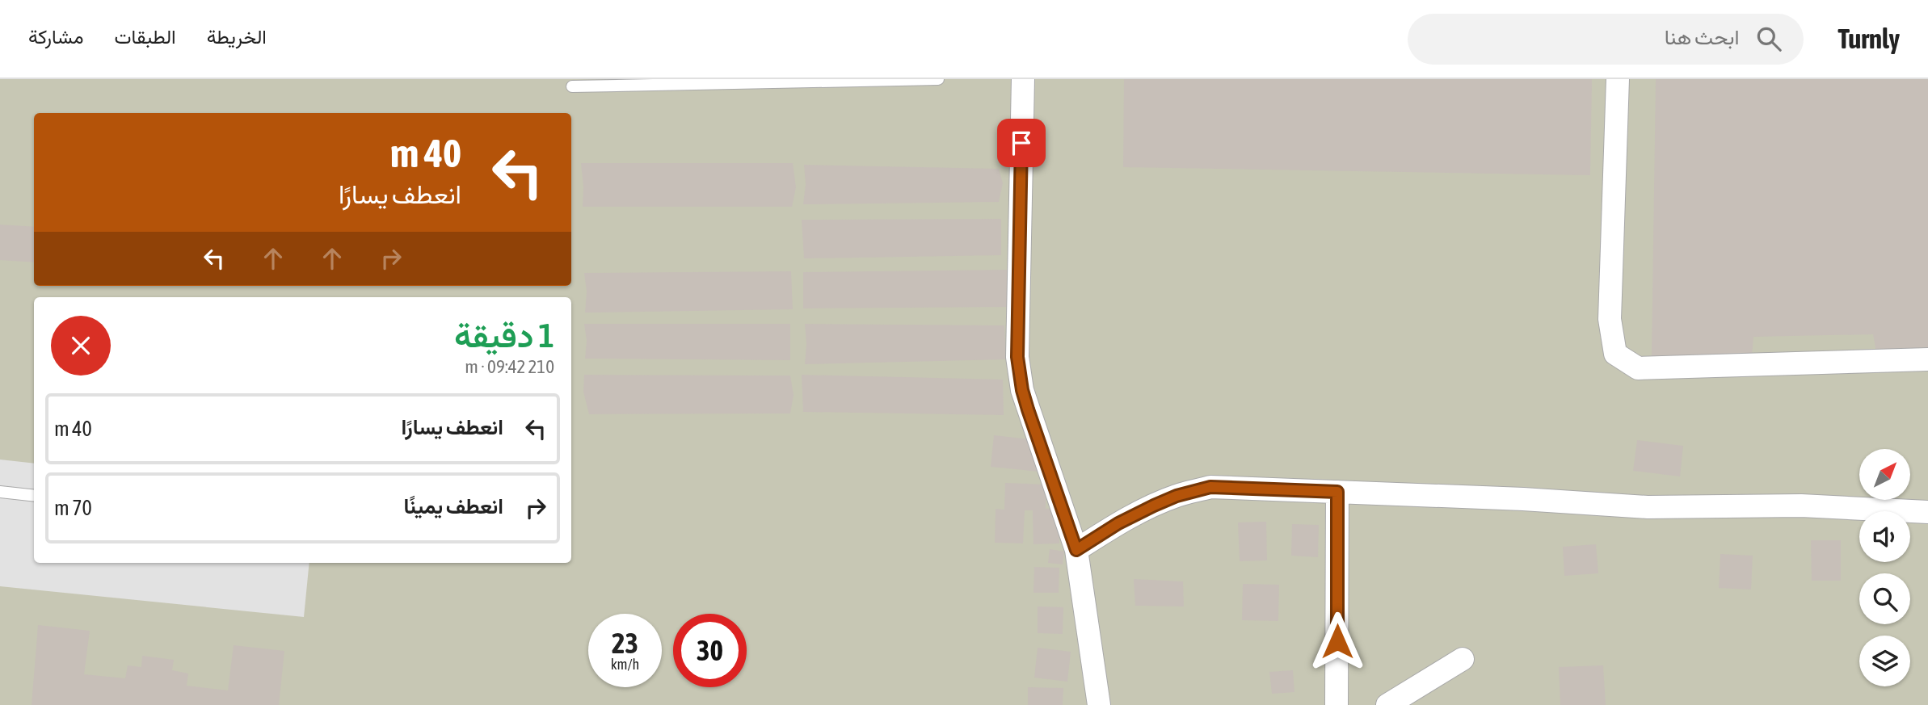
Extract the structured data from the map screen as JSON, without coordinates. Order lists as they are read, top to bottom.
{
  "north": "top right",
  "page": {
    "header": "Turnly",
    "search": "ابحث هنا",
    "nav": ["الخريطة", "الطبقات", "مشاركة"],
    "turn": ["40 m", "انعطف يسارًا"],
    "heading": ["1 دقيقة", "210 m · 09:42"],
    "list": [
      {
        "name": "انعطف يسارًا",
        "value": "40 m"
      },
      {
        "name": "انعطف يمينًا",
        "value": "70 m"
      }
    ],
    "speed": "23 km/h",
    "limit": "30"
  }
}
